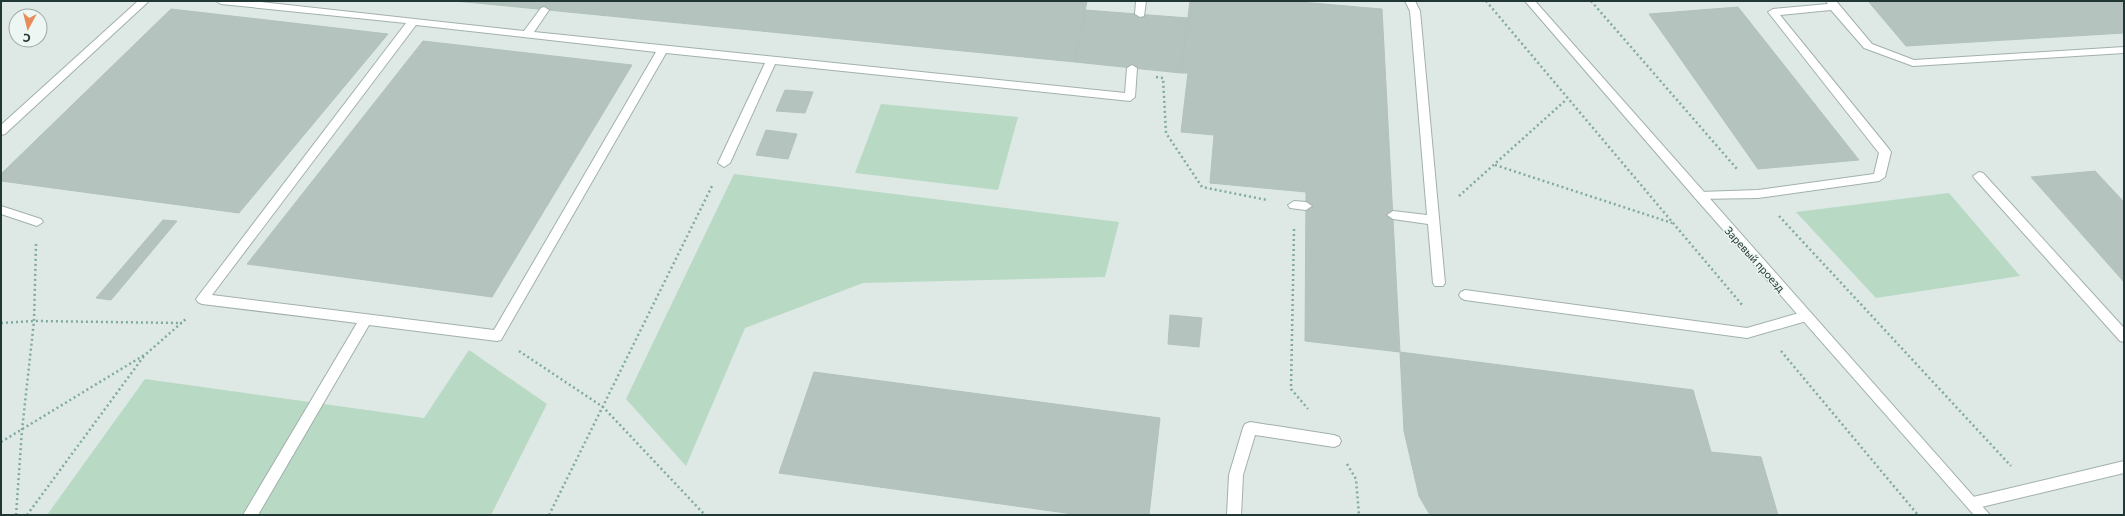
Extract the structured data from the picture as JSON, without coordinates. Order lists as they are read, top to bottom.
{
  "streets": {
    "street": ["Заревый проезд"]
  },
  "north": "bottom"
}
